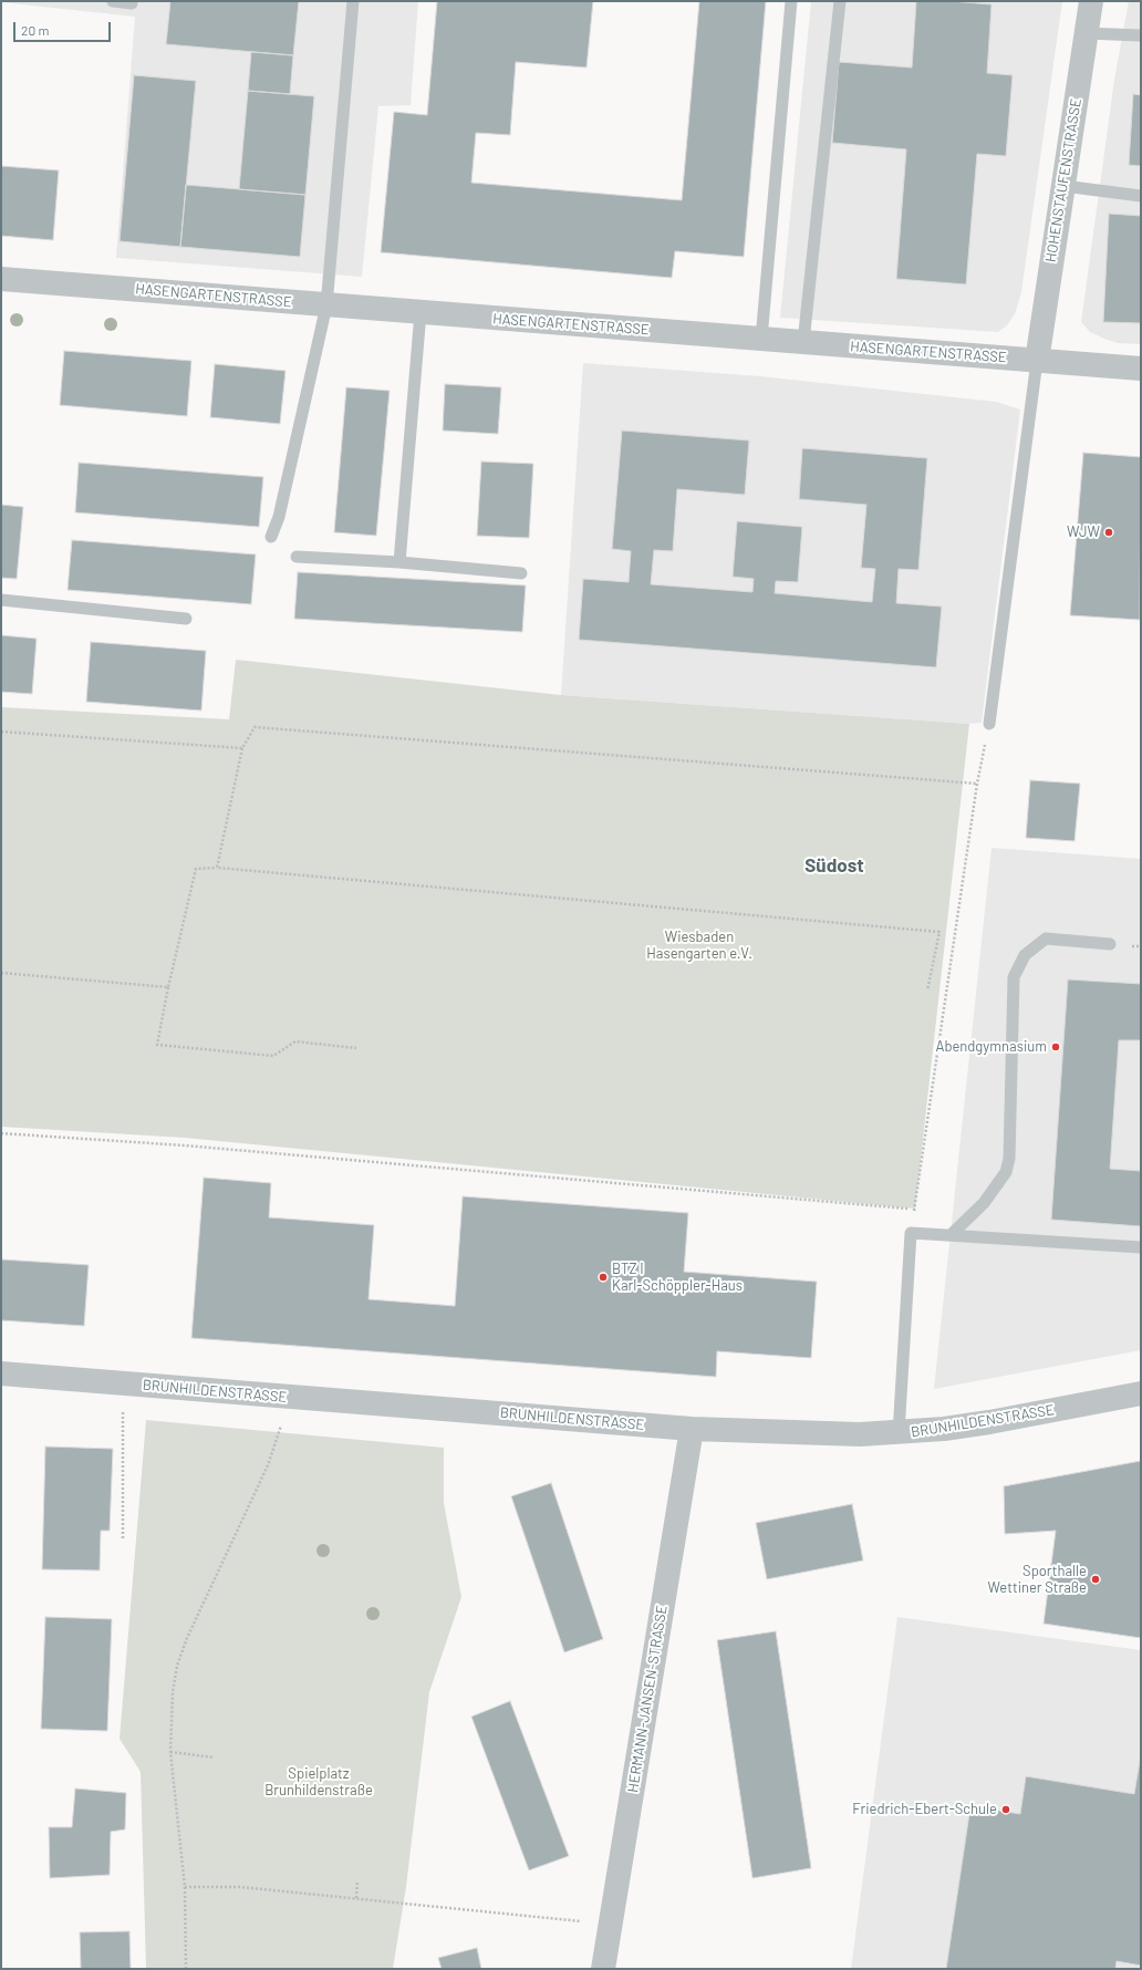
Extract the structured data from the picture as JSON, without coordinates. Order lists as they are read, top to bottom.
{
  "streets": {
    "street": [
      "HOHENSTAUFENSTRASSE",
      "HASENGARTENSTRASSE",
      "BRUNHILDENSTRASSE",
      "HERMANN-JANSEN-STRASSE"
    ]
  },
  "crossings": [
    ["HOHENSTAUFENSTRASSE", "HASENGARTENSTRASSE"],
    ["BRUNHILDENSTRASSE", "HERMANN-JANSEN-STRASSE"]
  ],
  "districts": ["Südost"],
  "parks": ["Wiesbaden Hasengarten e.V.", "Spielplatz Brunhildenstraße"],
  "places": [
    "WJW",
    "Abendgymnasium",
    "BTZ I Karl-Schöppler-Haus",
    "Sporthalle Wettiner Straße",
    "Friedrich-Ebert-Schule"
  ],
  "scale_bar": "20 m"
}
